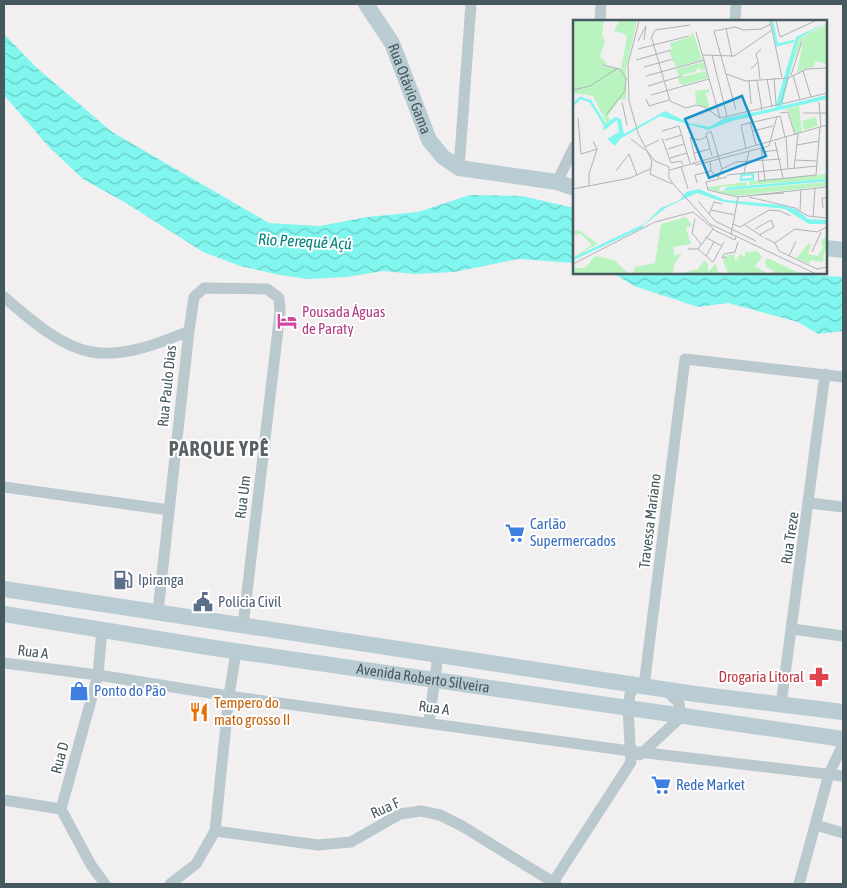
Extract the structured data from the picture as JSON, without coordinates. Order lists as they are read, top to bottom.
{
  "streets": {
    "street": [
      "Rua Otávio Gama",
      "Rua Paulo Dias",
      "Rua Um",
      "Travessa Mariano",
      "Rua Treze",
      "Rua A",
      "Avenida Roberto Silveira",
      "Rua D",
      "Rua F"
    ]
  },
  "crossings": [
    ["Rua Paulo Dias", "Rua Um"],
    ["Rua Paulo Dias", "Avenida Roberto Silveira"],
    ["Rua Um", "Avenida Roberto Silveira"],
    ["Travessa Mariano", "Rua Treze"],
    ["Travessa Mariano", "Avenida Roberto Silveira"],
    ["Rua Treze", "Avenida Roberto Silveira"],
    ["Rua A", "Rua D"],
    ["Avenida Roberto Silveira", "Rua D"]
  ],
  "districts": ["PARQUE YPÊ"],
  "water": ["Rio Perequê Açú"],
  "places": {
    "hotel": ["Pousada Águas de Paraty"],
    "supermarket": ["Carlão Supermercados", "Rede Market"],
    "fuel station": ["Ipiranga"],
    "public building": ["Polícia Civil"],
    "pharmacy": ["Drogaria Litoral"],
    "shop": ["Ponto do Pão"],
    "restaurant": ["Tempero do mato grosso II"]
  }
}
